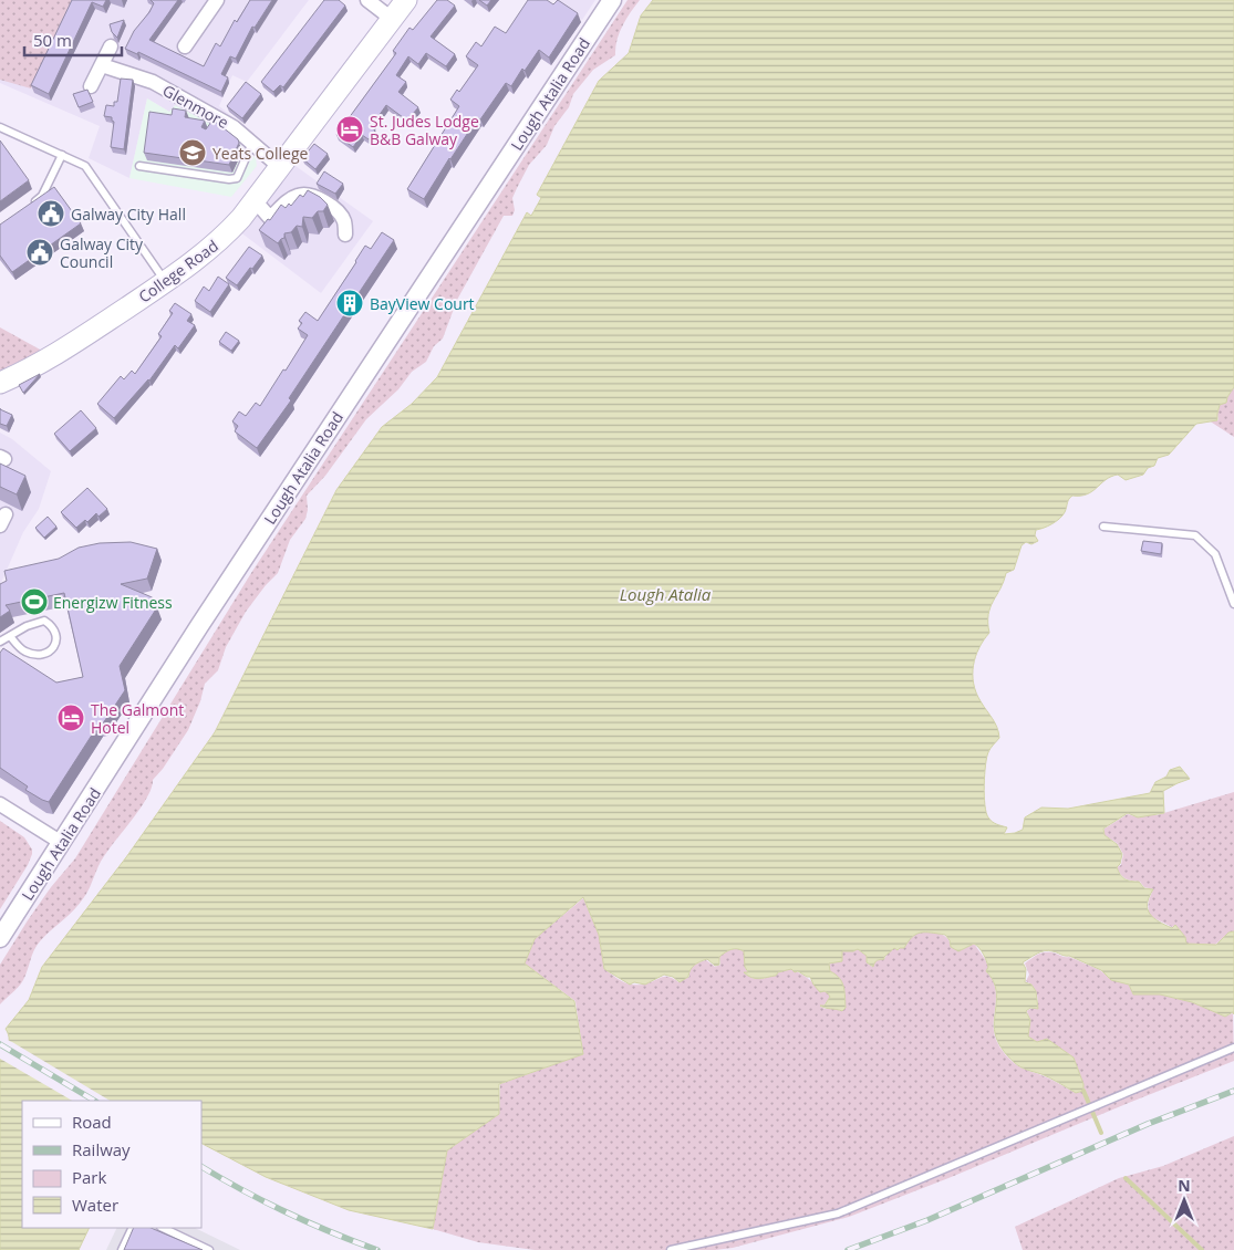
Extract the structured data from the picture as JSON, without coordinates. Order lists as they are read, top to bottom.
{
  "streets": {
    "main road": ["College Road"],
    "street": ["Lough Atalia Road", "Glenmore"]
  },
  "crossings": [
    ["Glenmore", "College Road"]
  ],
  "water": ["Lough Atalia"],
  "places": {
    "hotel": ["St. Judes Lodge B&B Galway", "The Galmont Hotel"],
    "school or university": ["Yeats College"],
    "public building": ["Galway City Hall", "Galway City Council"],
    "building": ["BayView Court"],
    "sports": ["Energizw Fitness"]
  },
  "legend": [
    "Road",
    "Railway",
    "Park",
    "Water"
  ],
  "scale_bar": "50 m",
  "north": "top"
}
